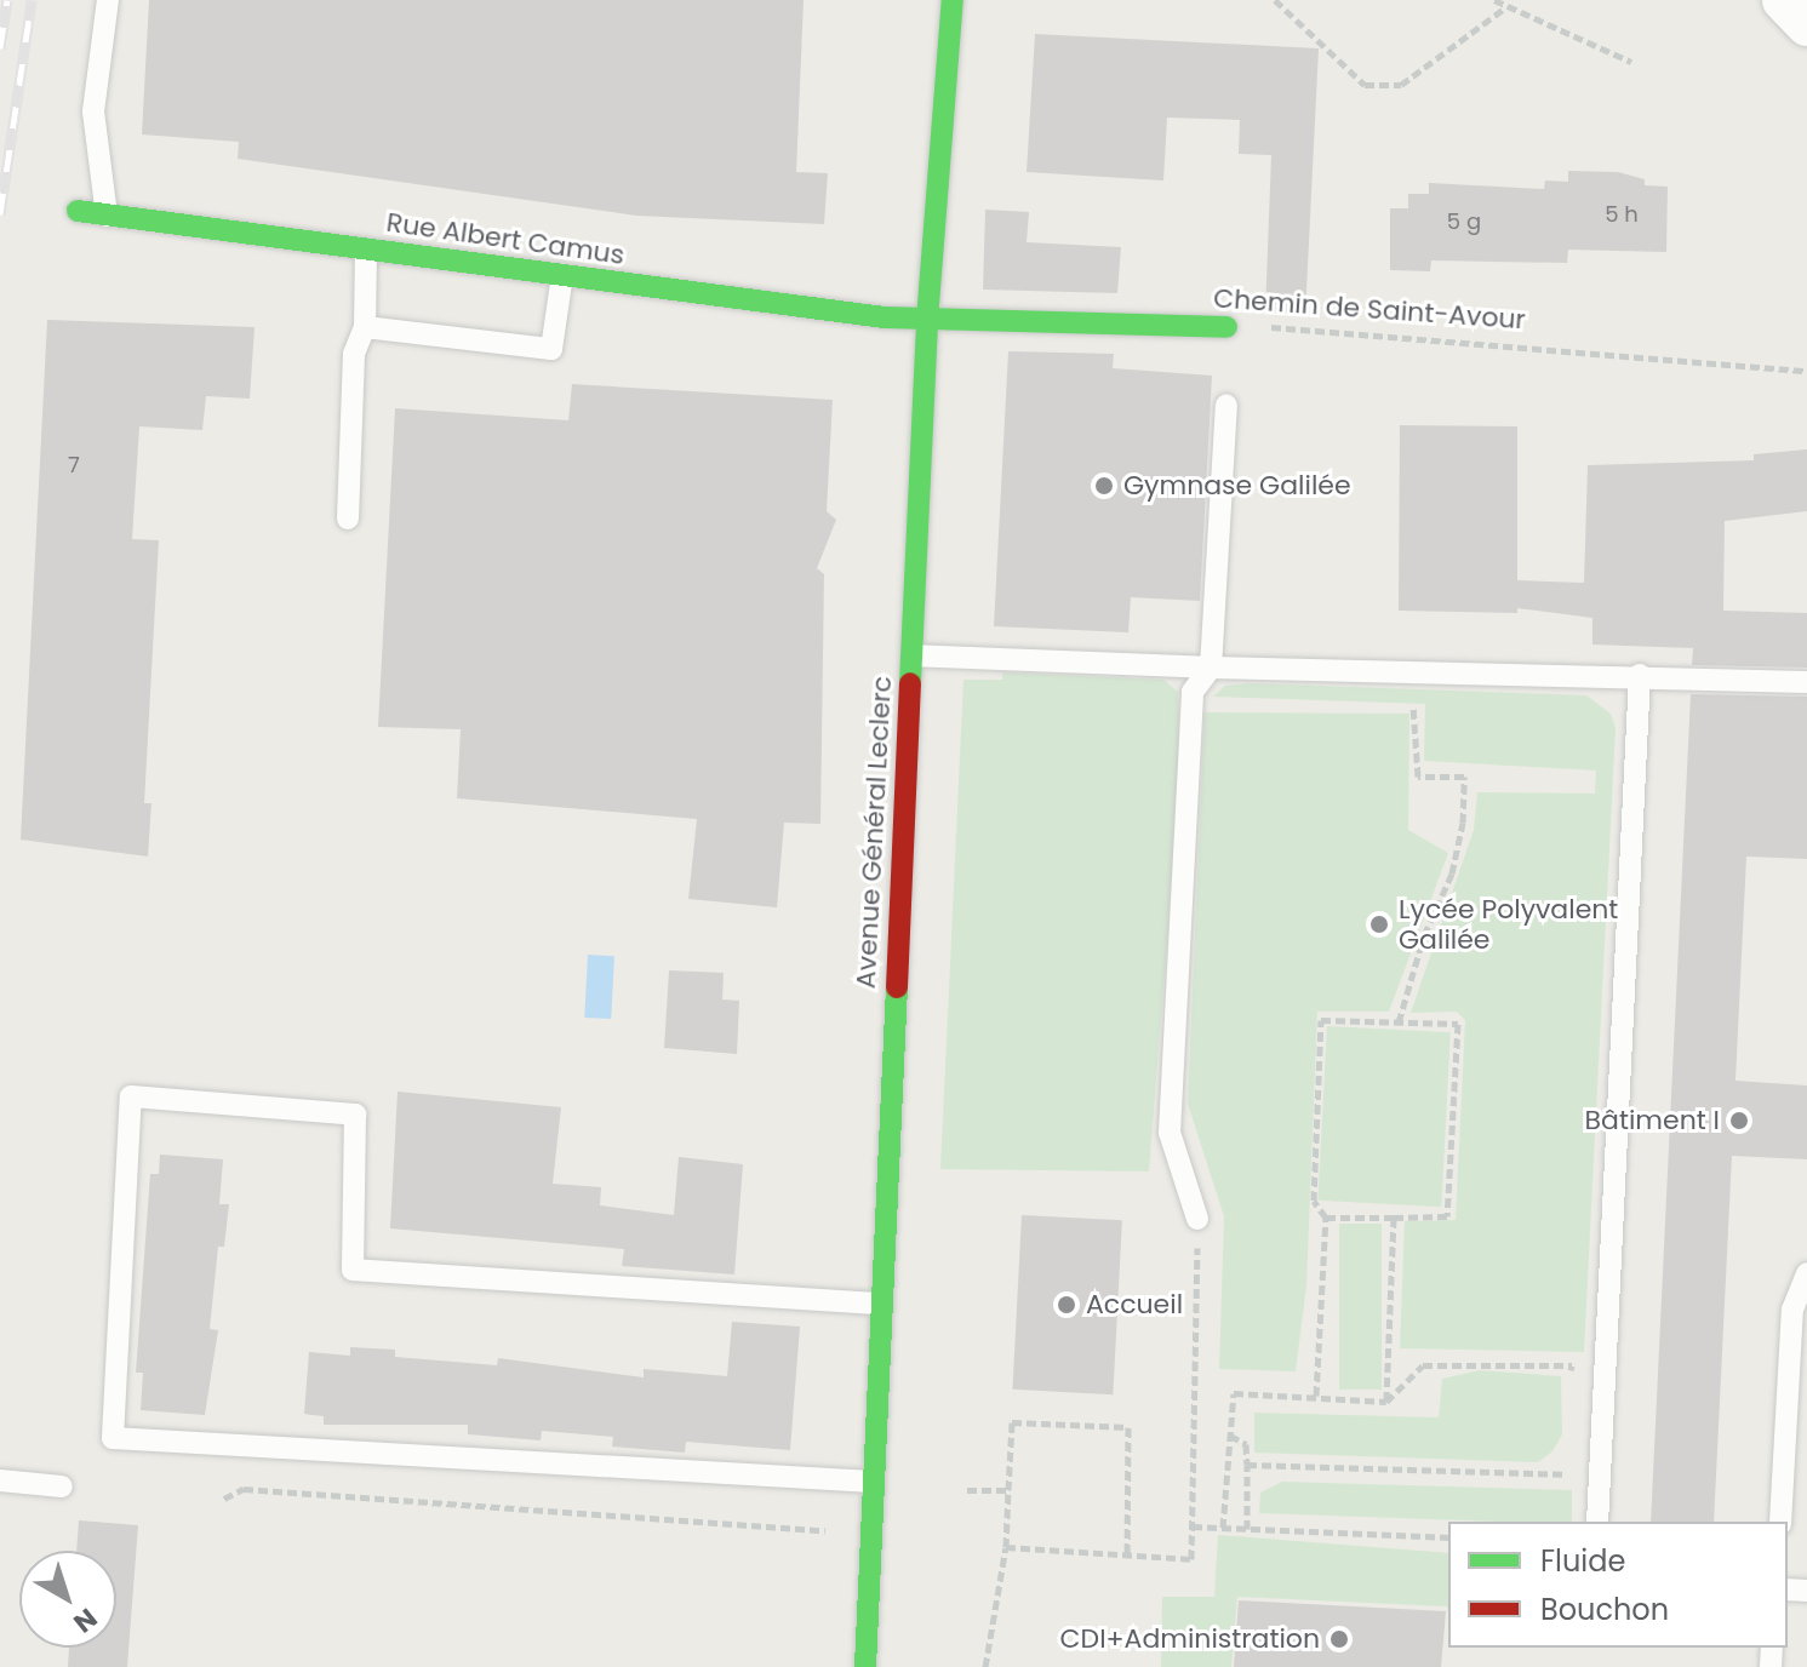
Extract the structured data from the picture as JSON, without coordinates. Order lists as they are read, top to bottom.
{
  "streets": {
    "main road": ["Rue Albert Camus", "Chemin de Saint-Avour", "Avenue Général Leclerc"]
  },
  "crossings": [
    ["Rue Albert Camus", "Chemin de Saint-Avour"],
    ["Rue Albert Camus", "Avenue Général Leclerc"],
    ["Chemin de Saint-Avour", "Avenue Général Leclerc"]
  ],
  "places": [
    "Gymnase Galilée",
    "Lycée Polyvalent Galilée",
    "Bâtiment I",
    "Accueil",
    "CDI+Administration"
  ],
  "house_numbers": ["5 h", "5 g", "7"],
  "legend": ["Fluide", "Bouchon"],
  "north": "bottom right"
}
